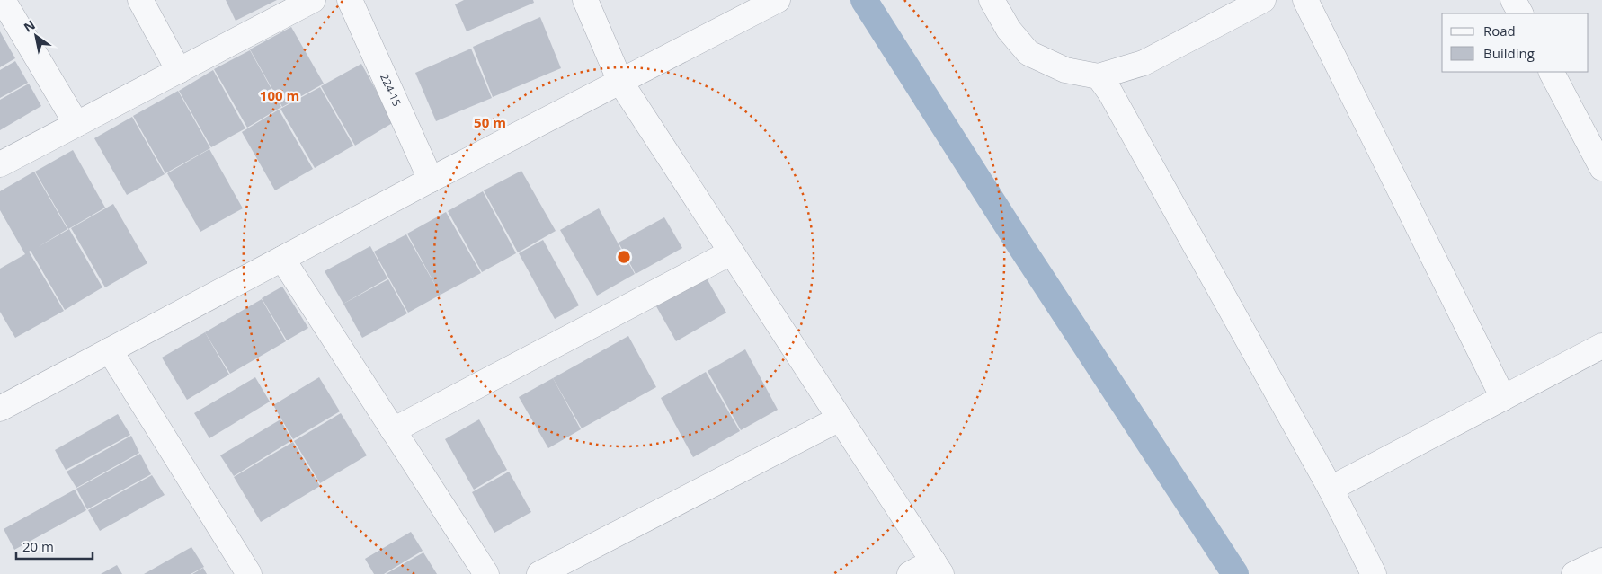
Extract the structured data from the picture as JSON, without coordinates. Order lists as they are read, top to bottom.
{
  "streets": {
    "street": ["224-15"]
  },
  "legend": ["Road", "Building"],
  "scale_bar": "20 m",
  "north": "top left",
  "rings": ["100 m", "50 m"]
}
